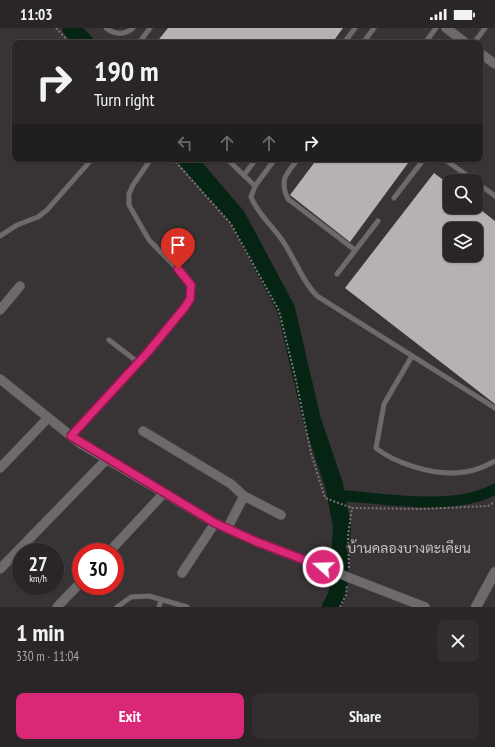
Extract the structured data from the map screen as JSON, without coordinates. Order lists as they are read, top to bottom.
{
  "districts": ["บ้านคลองบางตะเคียน"],
  "page": {
    "status": "11:03",
    "turn": ["190 m", "Turn right"],
    "speed": "27 km/h",
    "limit": "30",
    "heading": ["1 min", "330 m · 11:04"],
    "buttons": ["Exit", "Share"]
  }
}
